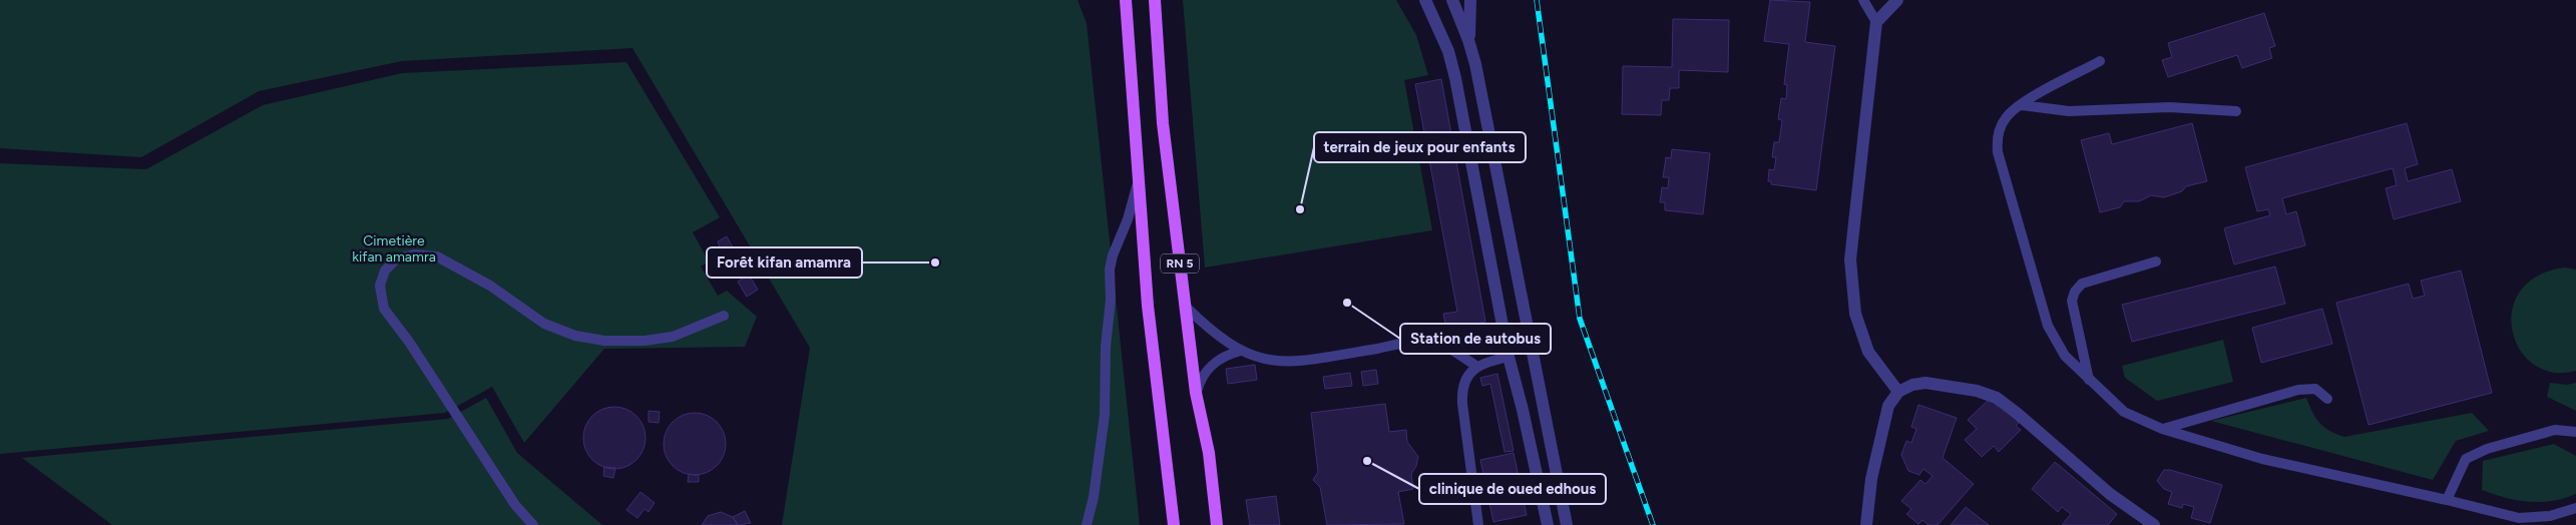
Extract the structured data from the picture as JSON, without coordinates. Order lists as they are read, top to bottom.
{
  "streets": {
    "main road": ["RN 5"]
  },
  "parks": ["Cimetière kifan amamra"],
  "places": [
    "terrain de jeux pour enfants",
    "Forêt kifan amamra",
    "Station de autobus",
    "clinique de oued edhous"
  ]
}
